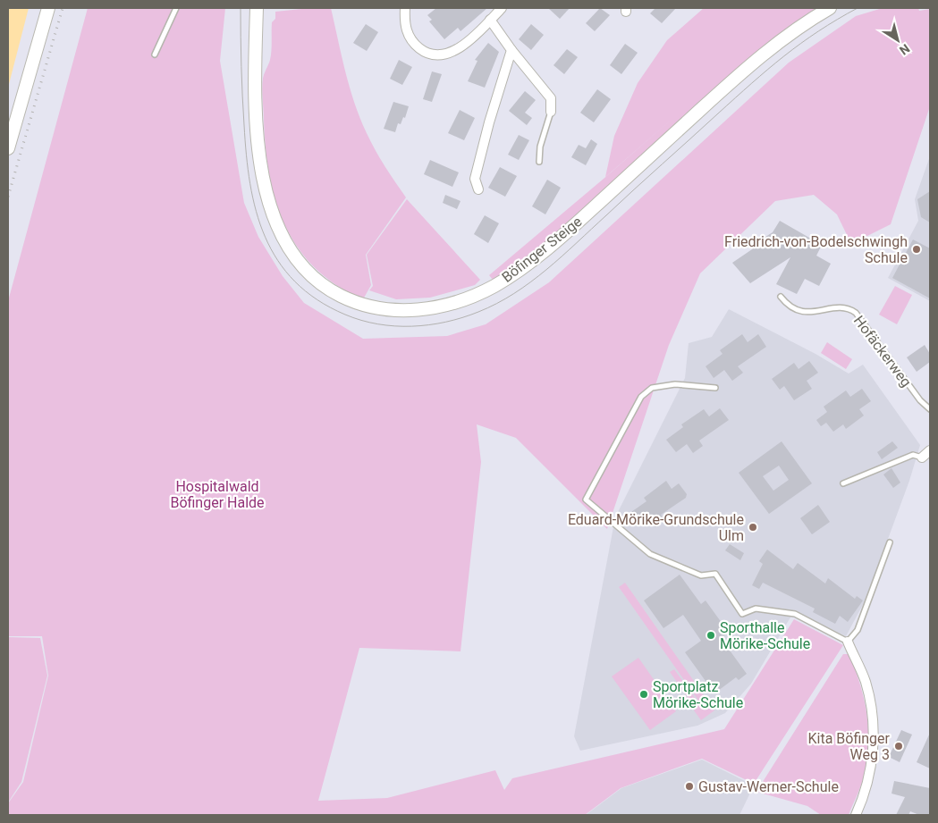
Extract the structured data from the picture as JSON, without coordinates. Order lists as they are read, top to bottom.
{
  "streets": {
    "street": ["Böfinger Steige"],
    "lane": ["Hofäckerweg"]
  },
  "parks": ["Hospitalwald Böfinger Halde"],
  "places": [
    "Friedrich-von-Bodelschwingh Schule",
    "Eduard-Mörike-Grundschule Ulm",
    "Sporthalle Mörike-Schule",
    "Sportplatz Mörike-Schule",
    "Kita Böfinger Weg 3",
    "Gustav-Werner-Schule"
  ],
  "north": "bottom right"
}
